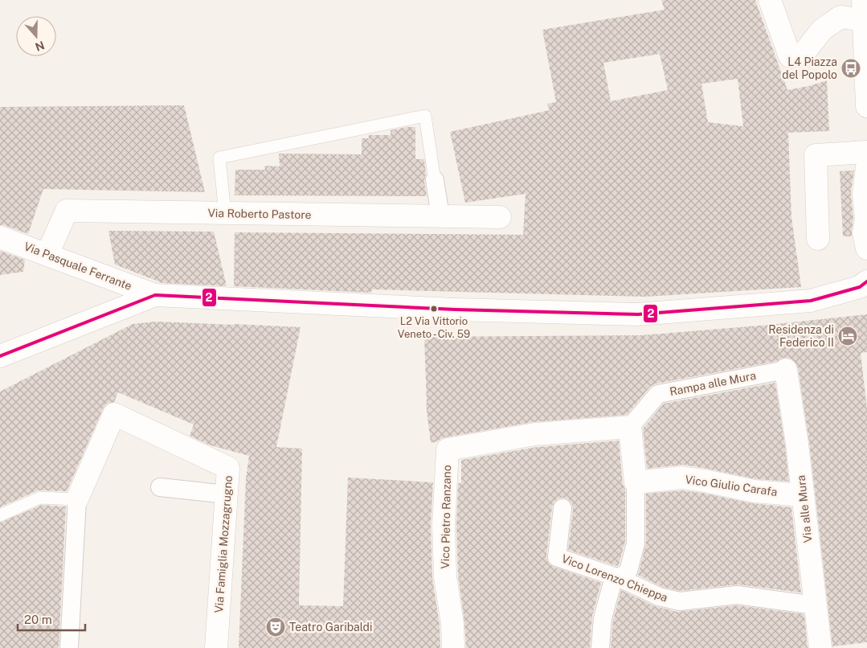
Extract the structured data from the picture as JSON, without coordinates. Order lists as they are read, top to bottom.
{
  "streets": {
    "street": [
      "Via Roberto Pastore",
      "Via Pasquale Ferrante",
      "Rampa alle Mura",
      "Vico Giulio Carafa",
      "Via alle Mura",
      "Vico Pietro Ranzano",
      "Via Famiglia Mozzagrugno",
      "Vico Lorenzo Chieppa"
    ]
  },
  "crossings": [
    ["Via Roberto Pastore", "Via Pasquale Ferrante"],
    ["Rampa alle Mura", "Via alle Mura"],
    ["Rampa alle Mura", "Vico Pietro Ranzano"],
    ["Vico Giulio Carafa", "Via alle Mura"],
    ["Via alle Mura", "Vico Lorenzo Chieppa"]
  ],
  "places": {
    "bus stop": ["L4 Piazza del Popolo"],
    "other": ["L2 Via Vittorio Veneto - Civ. 59"],
    "hotel": ["Residenza di Federico II"],
    "theatre": ["Teatro Garibaldi"]
  },
  "lines": ["transit line 2"],
  "scale_bar": "20 m",
  "north": "bottom"
}
